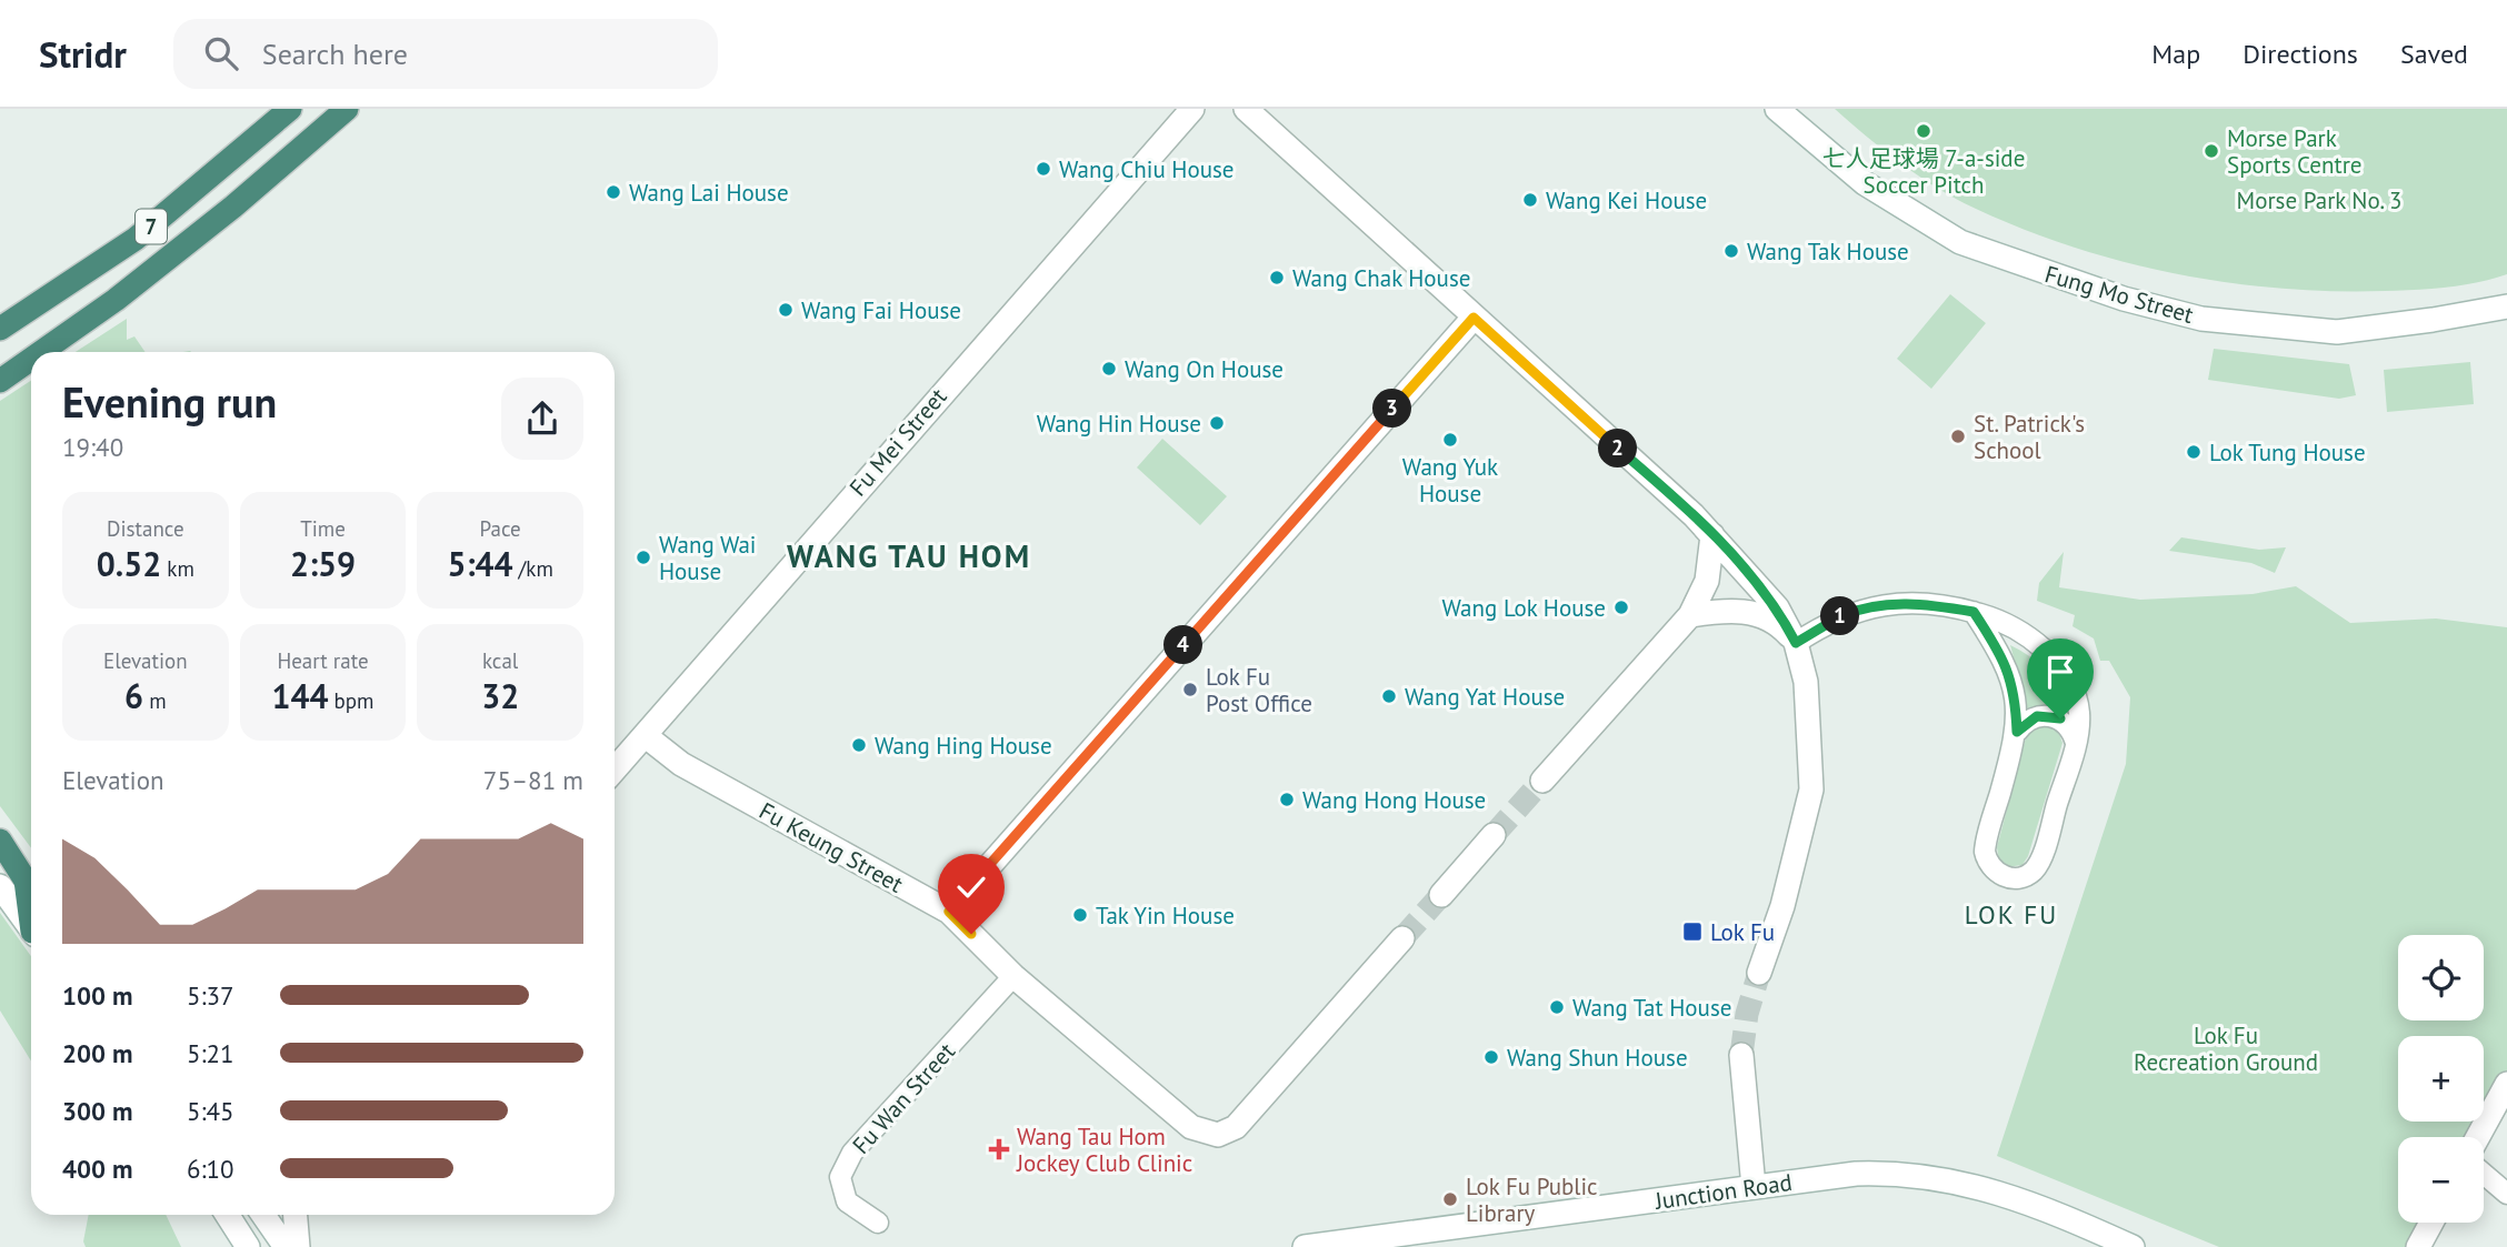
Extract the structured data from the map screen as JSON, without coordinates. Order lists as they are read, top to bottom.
{
  "streets": {
    "highway": ["7"],
    "street": [
      "Fung Mo Street",
      "Fu Mei Street",
      "Fu Keung Street",
      "Fu Wan Street",
      "Junction Road"
    ]
  },
  "crossings": [
    ["Fu Mei Street", "Fu Keung Street"],
    ["Fu Keung Street", "Fu Wan Street"]
  ],
  "districts": ["WANG TAU HOM", "LOK FU"],
  "parks": ["Morse Park No. 3", "Lok Fu Recreation Ground"],
  "places": {
    "other": [
      "七人足球場 7-a-side Soccer Pitch",
      "Morse Park Sports Centre",
      "Wang Chiu House",
      "Wang Lai House",
      "Wang Kei House",
      "Wang Tak House",
      "Wang Chak House",
      "Wang Fai House",
      "Wang On House",
      "Wang Hin House",
      "St. Patrick's School",
      "Wang Yuk House",
      "Lok Tung House",
      "Wang Wai House",
      "Wang Lok House",
      "Lok Fu Post Office",
      "Wang Yat House",
      "Wang Hing House",
      "Wang Hong House",
      "Tak Yin House",
      "Wang Tat House",
      "Wang Shun House",
      "Lok Fu Public Library"
    ],
    "transit": ["Lok Fu"],
    "health": ["Wang Tau Hom Jockey Club Clinic"]
  },
  "page": {
    "header": "Stridr",
    "search": "Search here",
    "nav": ["Map", "Directions", "Saved"],
    "heading": ["Evening run", "19:40"],
    "pins": [
      "3",
      "2",
      "1",
      "4"
    ],
    "stats": [
      ["Distance", "0.52 km"],
      ["Time", "2:59"],
      ["Pace", "5:44 /km"],
      ["Elevation", "6 m"],
      ["Heart rate", "144 bpm"],
      ["kcal", "32"]
    ],
    "chart": ["Elevation", "75–81 m"],
    "map_buttons": ["+", "−"],
    "list": [
      {
        "name": "100 m",
        "note": "5:37"
      },
      {
        "name": "200 m",
        "note": "5:21"
      },
      {
        "name": "300 m",
        "note": "5:45"
      },
      {
        "name": "400 m",
        "note": "6:10"
      }
    ]
  }
}
